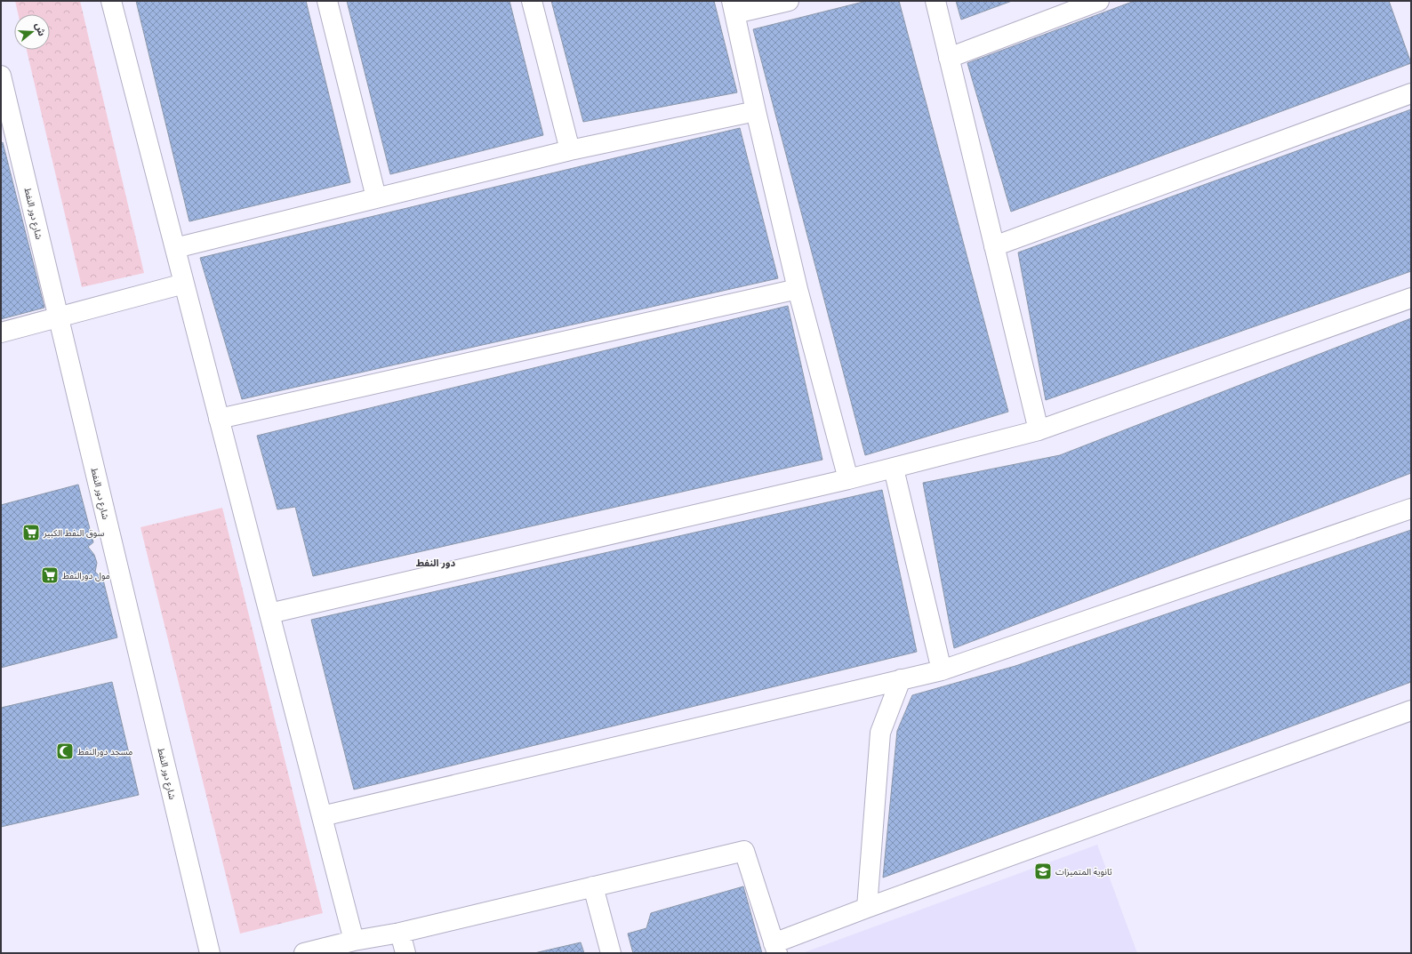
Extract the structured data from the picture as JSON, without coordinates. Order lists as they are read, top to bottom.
{
  "streets": {
    "street": ["شارع دور النفط"]
  },
  "districts": ["دور النفط"],
  "places": {
    "supermarket": ["سوق النفط الكبير", "مول دورالنفط"],
    "mosque": ["مسجد دورالنفط"],
    "school or university": ["ثانوية المتميزات"]
  },
  "north": "right"
}
